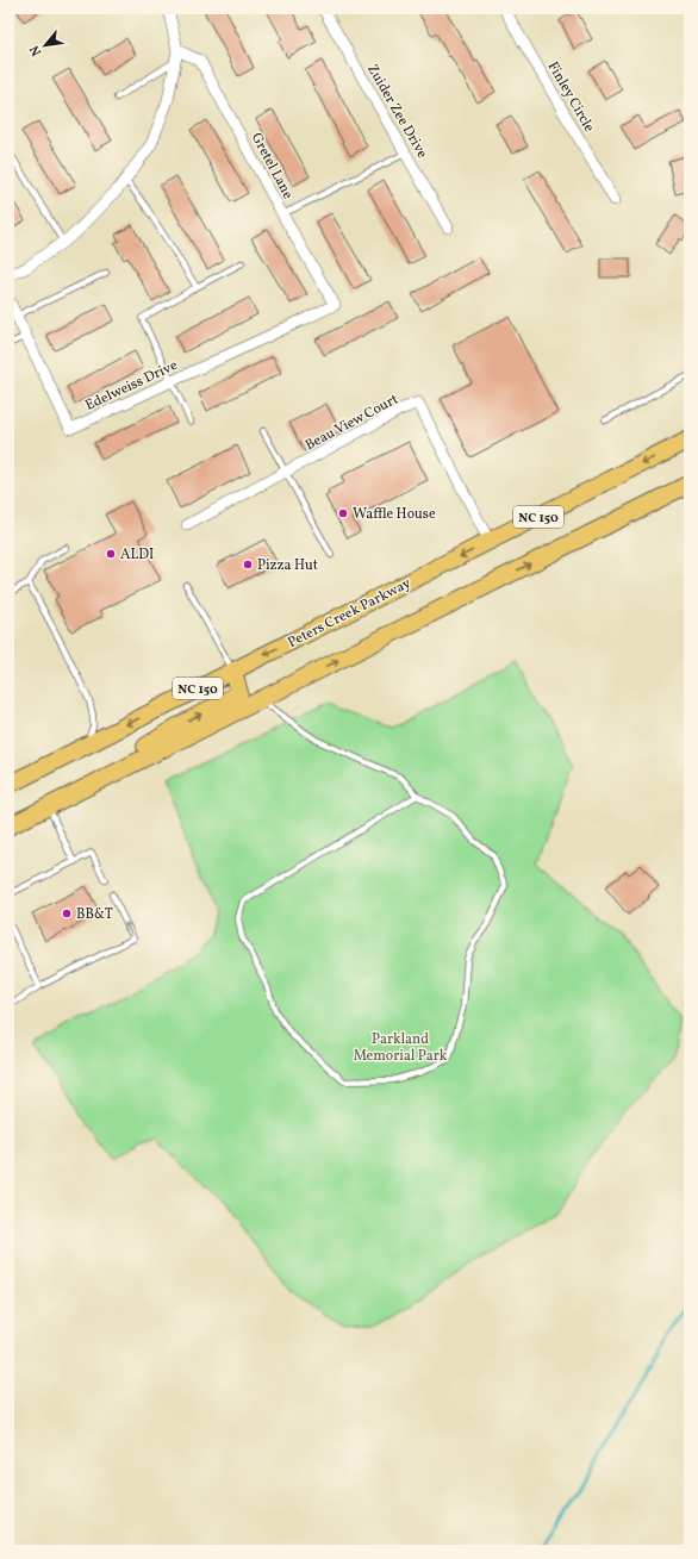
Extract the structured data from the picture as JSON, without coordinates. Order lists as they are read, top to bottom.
{
  "streets": {
    "main road": ["NC 150", "Peters Creek Parkway"],
    "street": [
      "Finley Circle",
      "Zuider Zee Drive",
      "Gretel Lane",
      "Edelweiss Drive",
      "Beau View Court"
    ]
  },
  "crossings": [
    ["Gretel Lane", "Edelweiss Drive"],
    ["Beau View Court", "Peters Creek Parkway"]
  ],
  "parks": ["Parkland Memorial Park"],
  "places": [
    "Waffle House",
    "ALDI",
    "Pizza Hut",
    "BB&T"
  ],
  "north": "bottom left"
}
